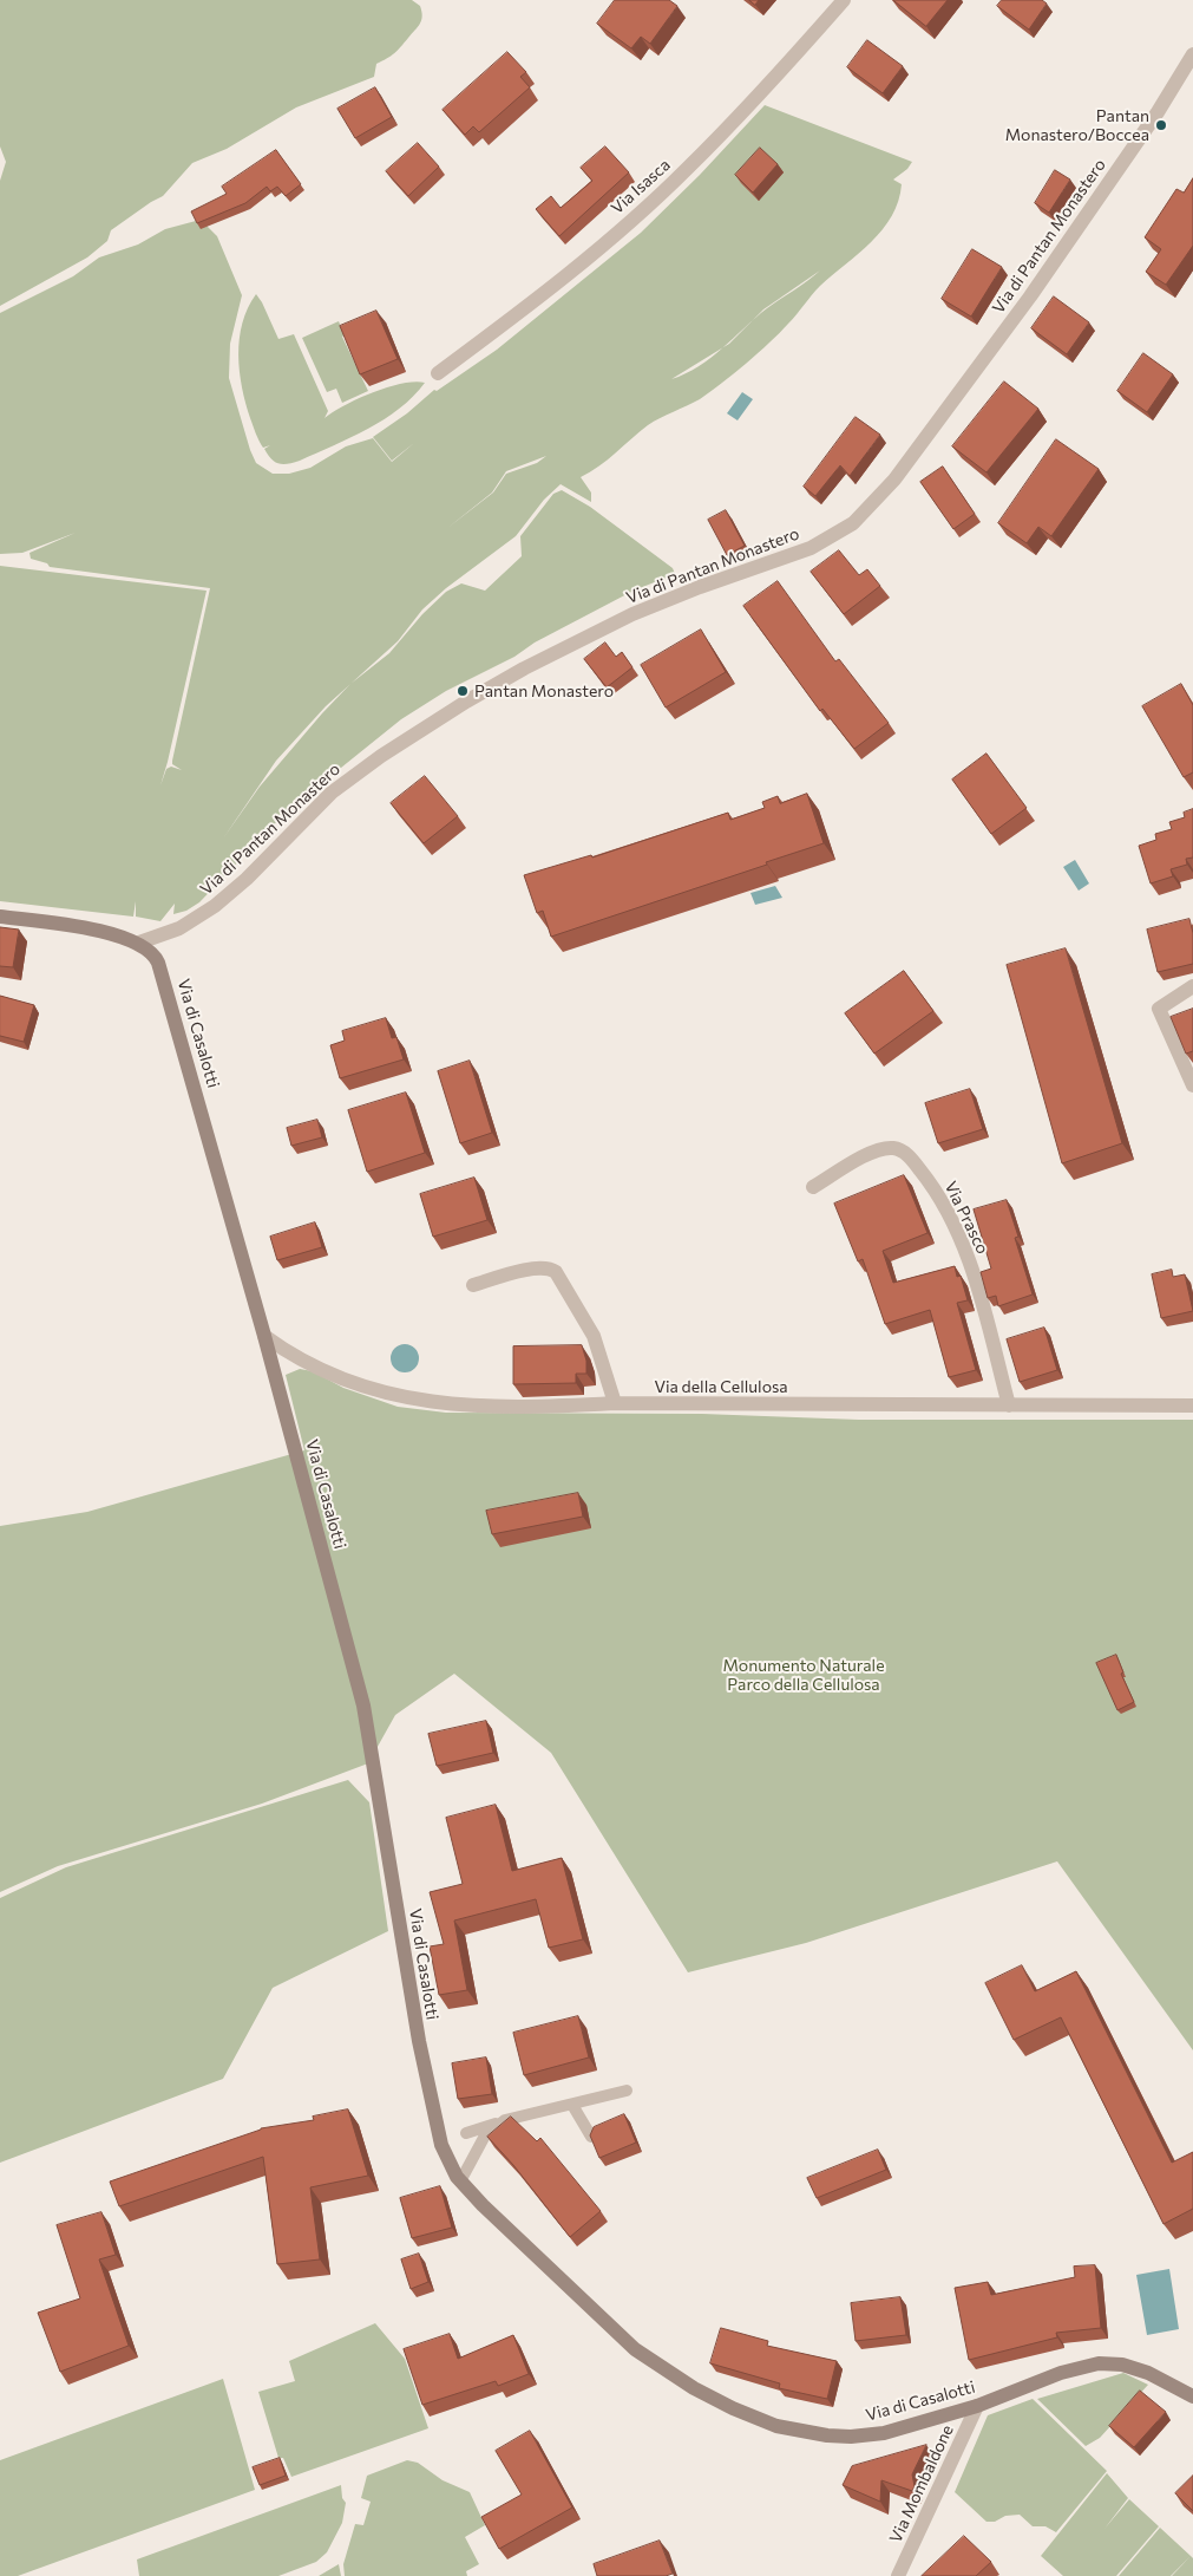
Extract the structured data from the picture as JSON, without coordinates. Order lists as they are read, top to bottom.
{
  "streets": {
    "street": [
      "Via Isasca",
      "Via di Pantan Monastero",
      "Via di Casalotti",
      "Via Prasco",
      "Via della Cellulosa",
      "Via Mombaldone"
    ]
  },
  "crossings": [
    ["Via di Pantan Monastero", "Via di Casalotti"],
    ["Via di Casalotti", "Via della Cellulosa"],
    ["Via di Casalotti", "Via Mombaldone"],
    ["Via Prasco", "Via della Cellulosa"]
  ],
  "parks": ["Monumento Naturale Parco della Cellulosa"],
  "places": ["Pantan Monastero/Boccea", "Pantan Monastero"]
}
